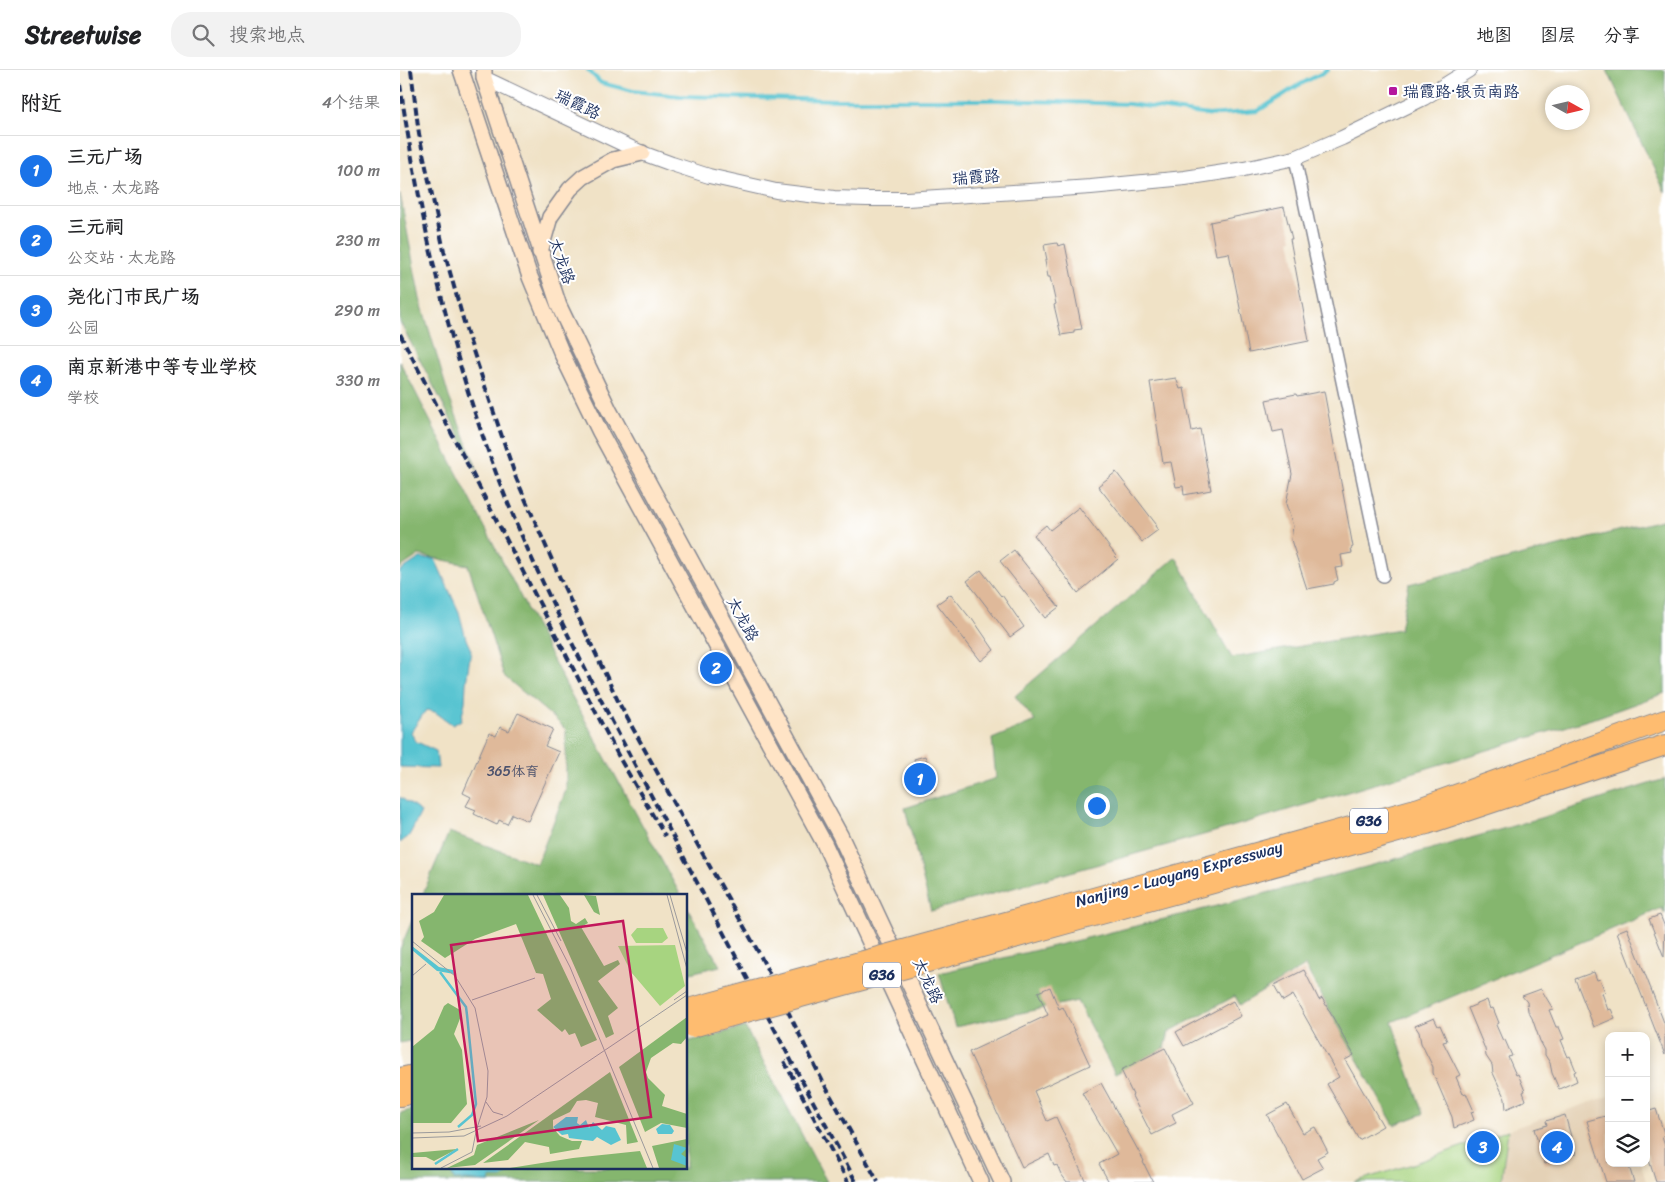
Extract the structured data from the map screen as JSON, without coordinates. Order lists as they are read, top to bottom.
{
  "streets": {
    "highway": ["G36", "Nanjing - Luoyang Expressway"],
    "main road": ["太龙路"],
    "street": ["瑞霞路"]
  },
  "crossings": [
    ["瑞霞路", "太龙路"]
  ],
  "places": {
    "transit": ["瑞霞路·银贡南路"]
  },
  "house_numbers": ["365体育"],
  "north": "right",
  "page": {
    "header": "Streetwise",
    "search": "搜索地点",
    "nav": ["地图", "图层", "分享"],
    "heading": ["附近", "4个结果"],
    "list": [
      {
        "mark": "1",
        "name": "三元广场",
        "note": "地点 · 太龙路",
        "value": "100 m"
      },
      {
        "mark": "2",
        "name": "三元祠",
        "note": "公交站 · 太龙路",
        "value": "230 m"
      },
      {
        "mark": "3",
        "name": "尧化门市民广场",
        "note": "公园",
        "value": "290 m"
      },
      {
        "mark": "4",
        "name": "南京新港中等专业学校",
        "note": "学校",
        "value": "330 m"
      }
    ],
    "pins": [
      "2",
      "1",
      "3",
      "4"
    ],
    "map_buttons": ["+", "−"]
  }
}
